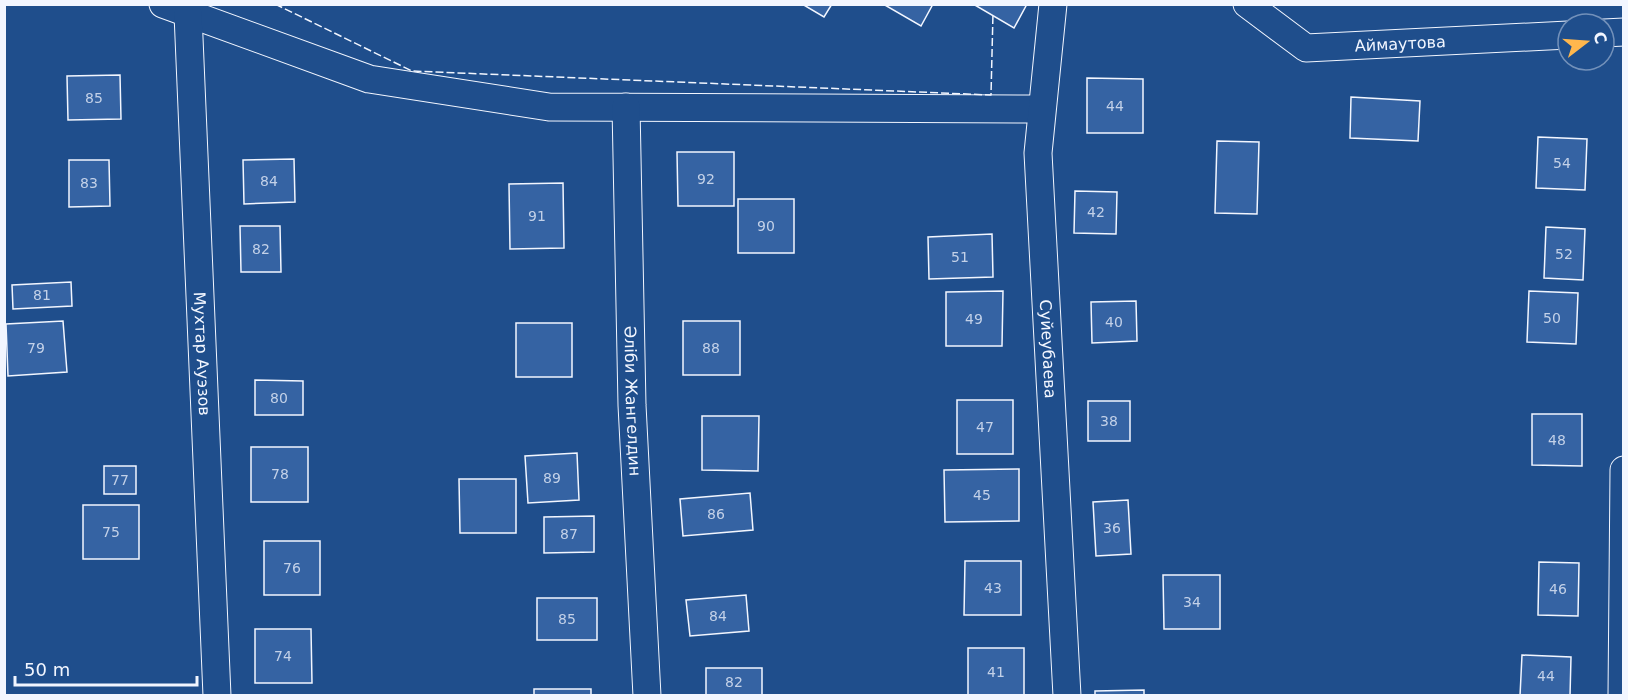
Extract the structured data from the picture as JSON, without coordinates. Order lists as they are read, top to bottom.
{
  "streets": {
    "street": [
      "Аймаутова",
      "Суйеубаева",
      "Мухтар Ауэзов",
      "Әліби Жангелдин"
    ]
  },
  "house_numbers": [
    "85",
    "44",
    "54",
    "92",
    "84",
    "83",
    "42",
    "91",
    "90",
    "82",
    "52",
    "51",
    "81",
    "50",
    "49",
    "40",
    "79",
    "88",
    "80",
    "38",
    "47",
    "48",
    "78",
    "89",
    "77",
    "45",
    "86",
    "36",
    "75",
    "87",
    "76",
    "43",
    "46",
    "34",
    "84",
    "85",
    "74",
    "41",
    "44",
    "82"
  ],
  "scale_bar": "50 m",
  "north": "right"
}
